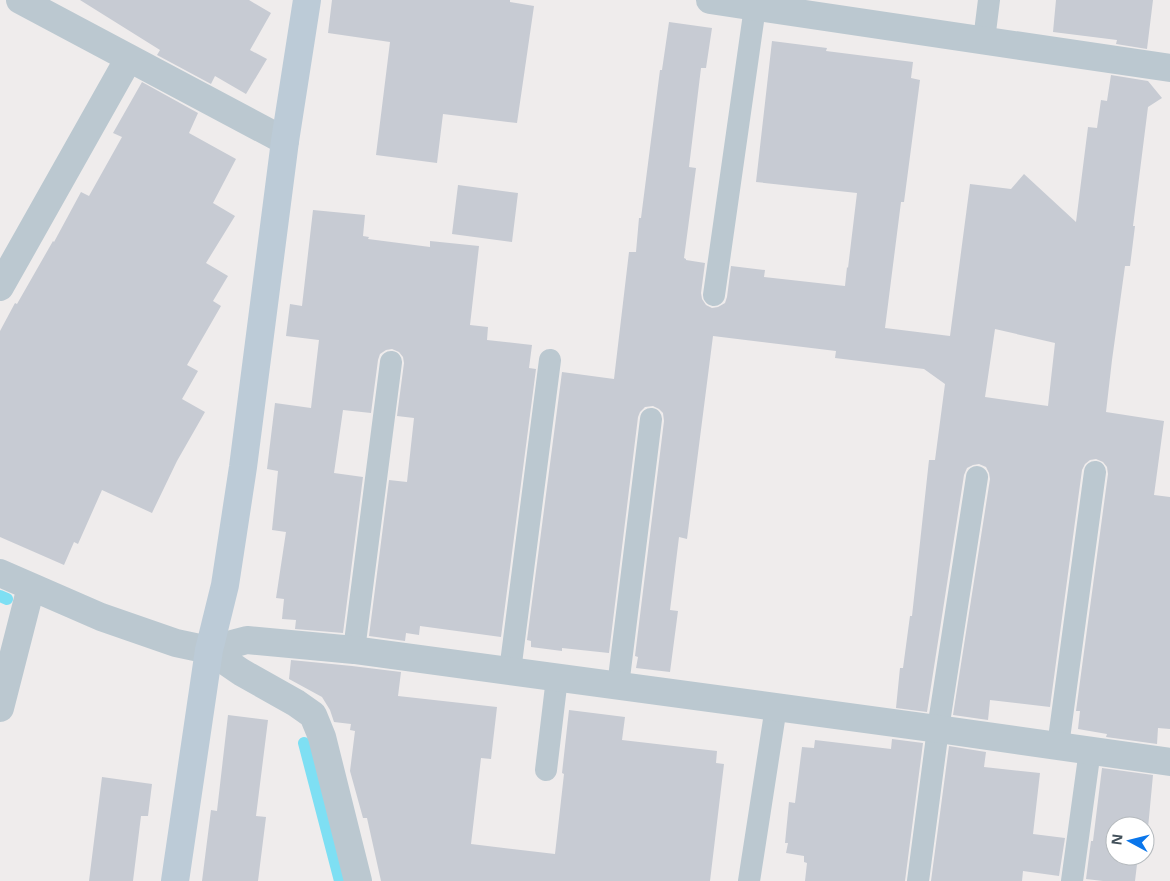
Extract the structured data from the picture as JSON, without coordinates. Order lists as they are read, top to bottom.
{
  "north": "left"
}
